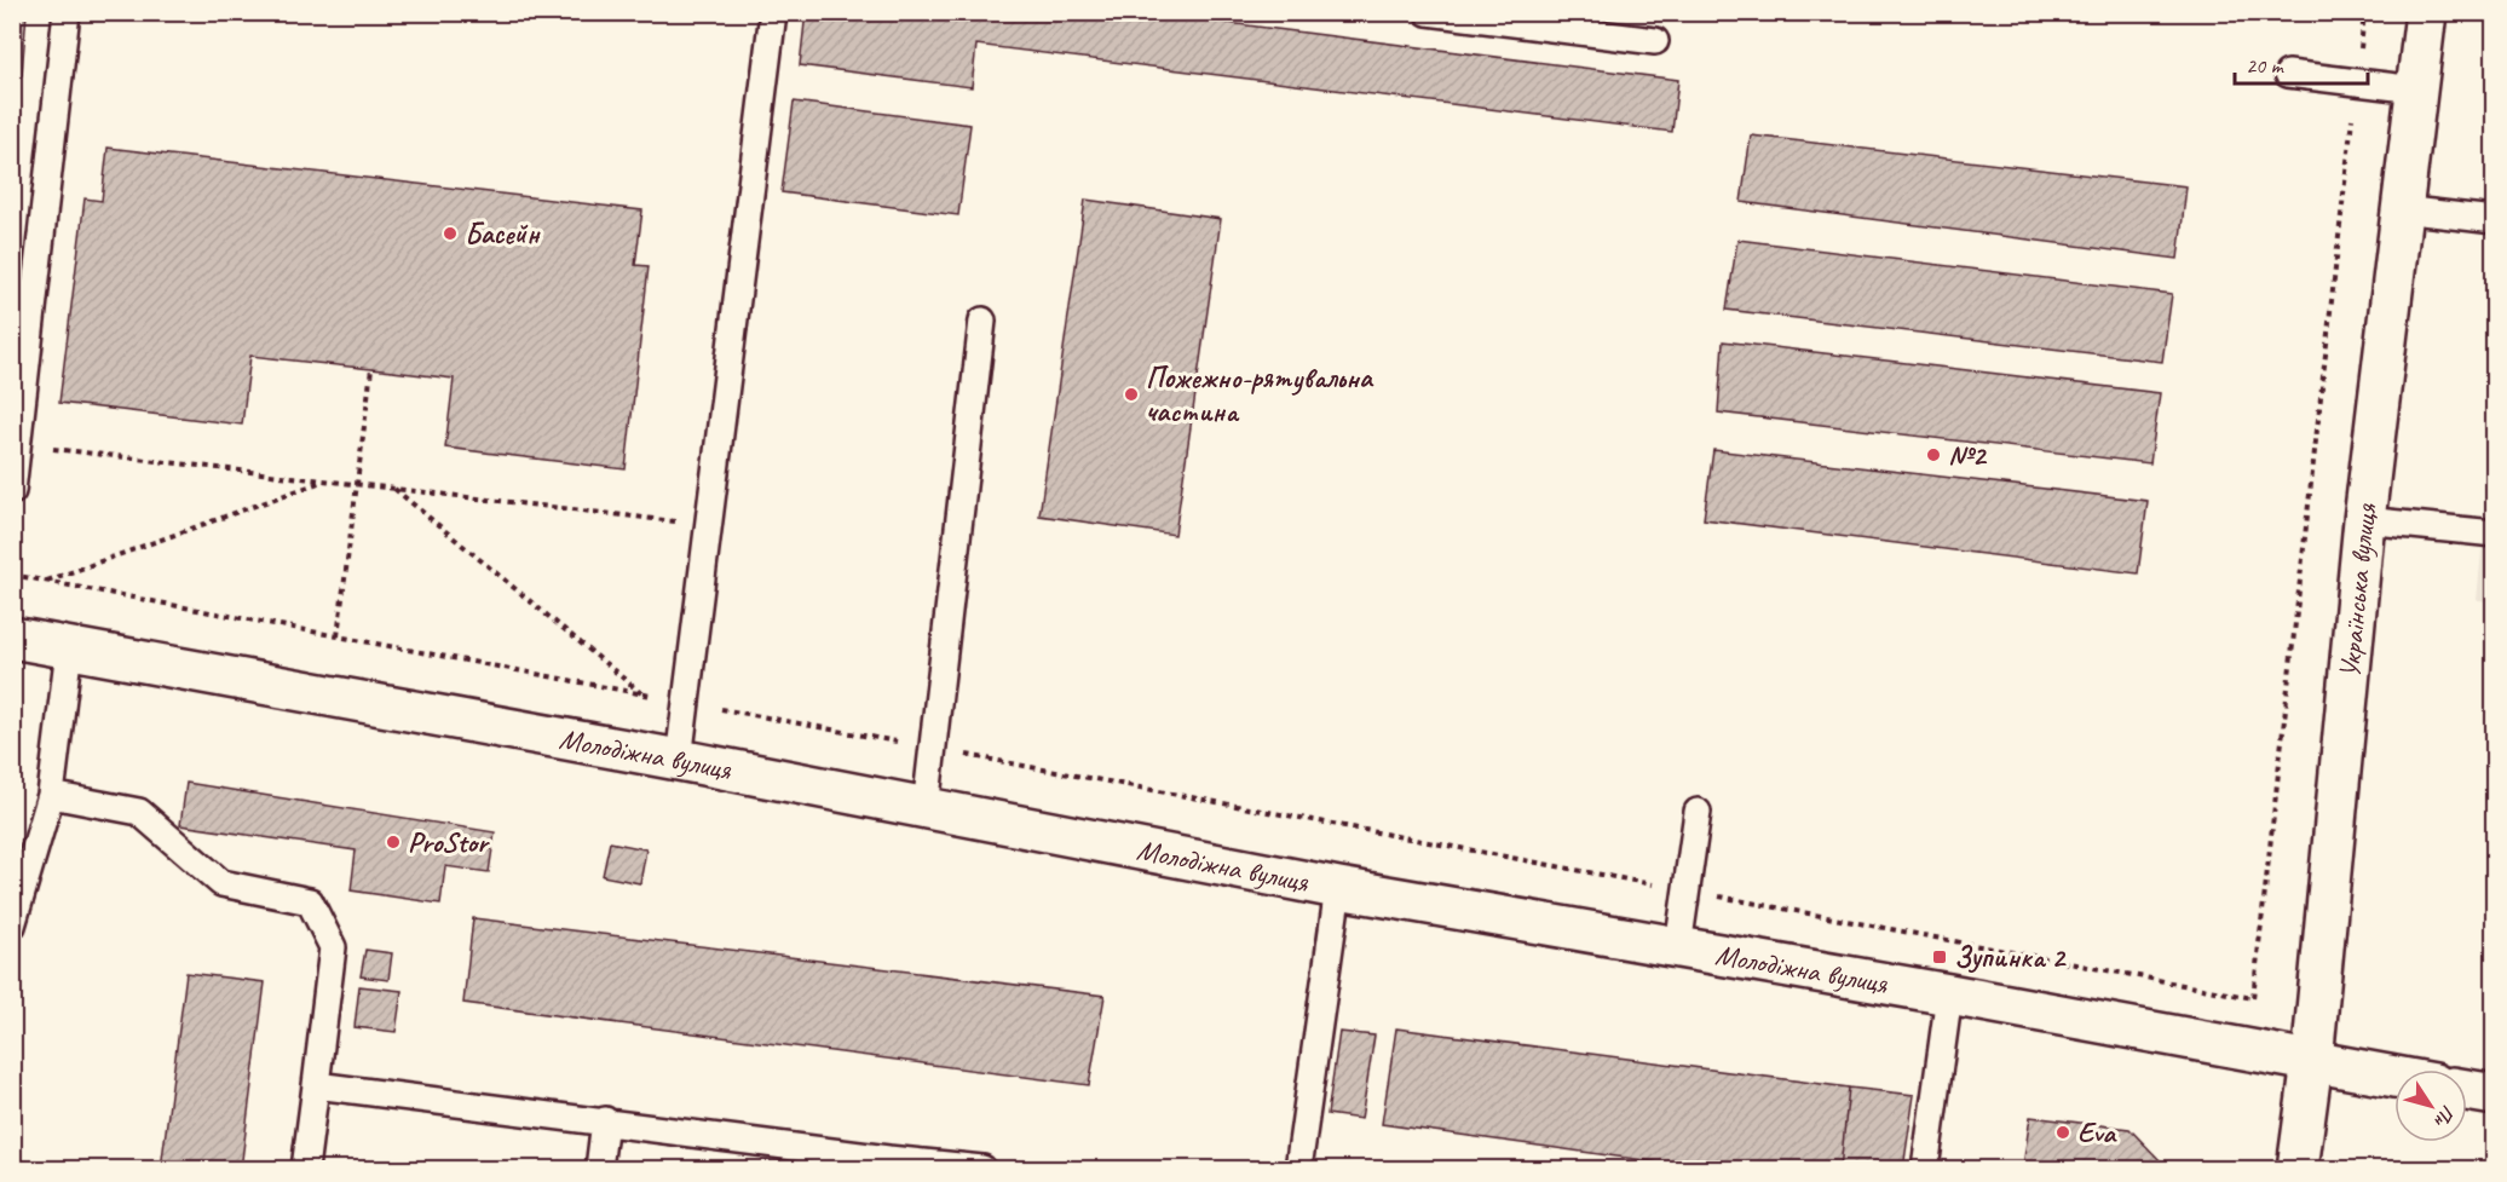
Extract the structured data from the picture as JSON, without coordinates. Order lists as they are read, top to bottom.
{
  "streets": {
    "street": ["Українська вулиця", "Молодіжна вулиця"]
  },
  "crossings": [
    ["Українська вулиця", "Молодіжна вулиця"]
  ],
  "places": {
    "other": [
      "Басейн",
      "Пожежно-рятувальна частина",
      "№2",
      "ProStor",
      "Eva"
    ],
    "transit": ["Зупинка 2"]
  },
  "scale_bar": "20 m",
  "north": "bottom right"
}
